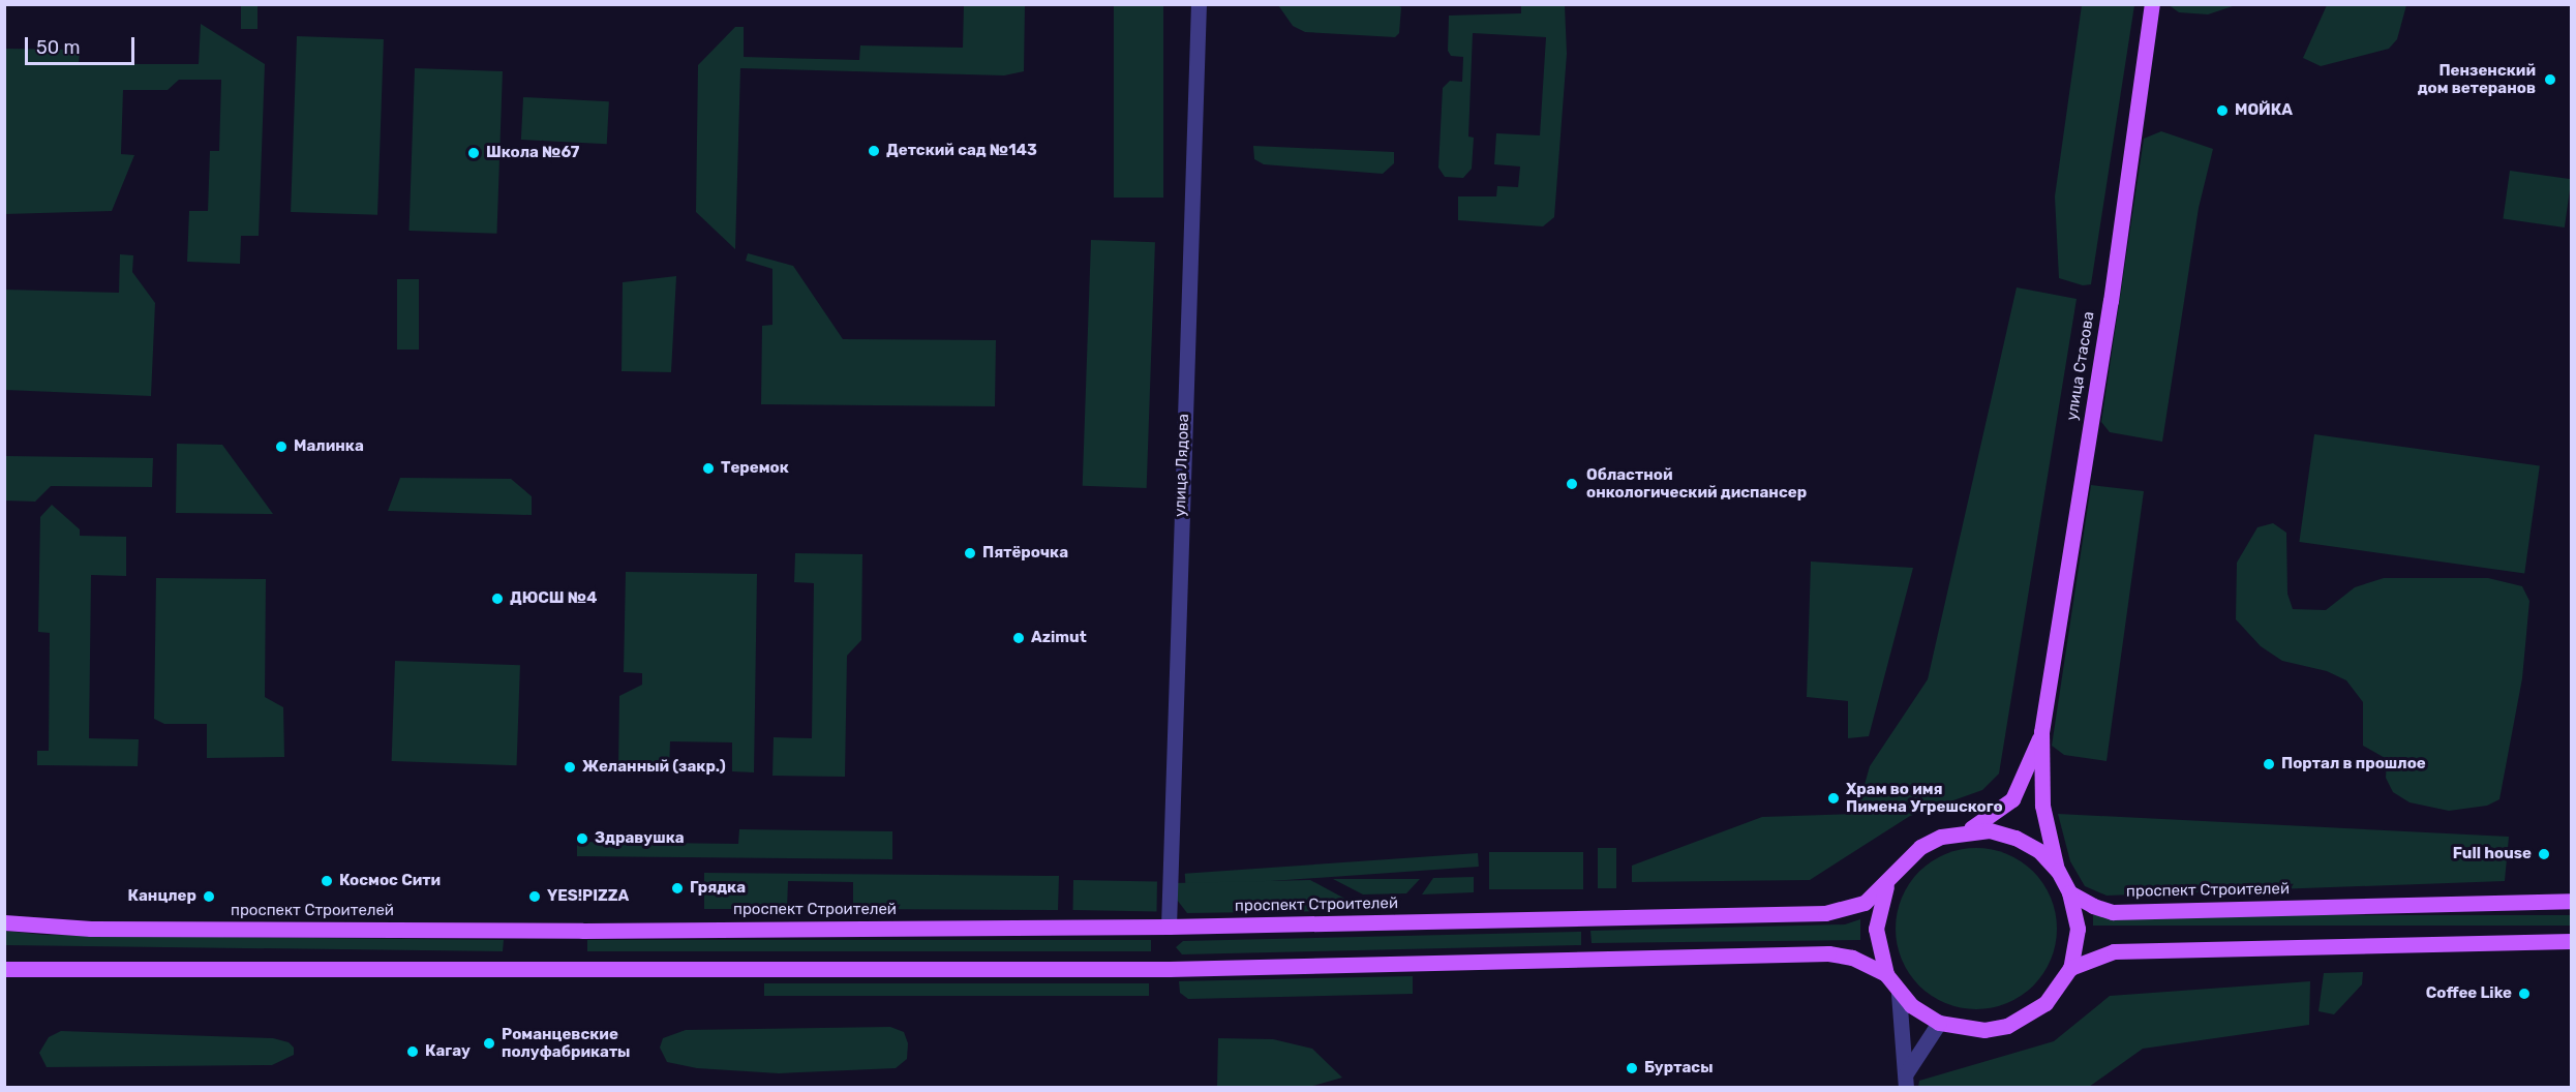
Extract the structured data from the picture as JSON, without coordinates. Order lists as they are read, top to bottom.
{
  "streets": {
    "main road": ["улица Стасова", "проспект Строителей"],
    "street": ["улица Лядова"]
  },
  "crossings": [
    ["улица Стасова", "проспект Строителей"],
    ["улица Лядова", "проспект Строителей"]
  ],
  "places": [
    "Пензенский дом ветеранов",
    "МОЙКА",
    "Детский сад №143",
    "Школа №67",
    "Малинка",
    "Теремок",
    "Областной онкологический диспансер",
    "Пятёрочка",
    "ДЮСШ №4",
    "Azimut",
    "Портал в прошлое",
    "Желанный (закр.)",
    "Храм во имя Пимена Угрешского",
    "Здравушка",
    "Full house",
    "Космос Сити",
    "Грядка",
    "Канцлер",
    "YES!PIZZA",
    "Coffee Like",
    "Романцевские полуфабрикаты",
    "Кагау",
    "Буртасы"
  ],
  "scale_bar": "50 m"
}
